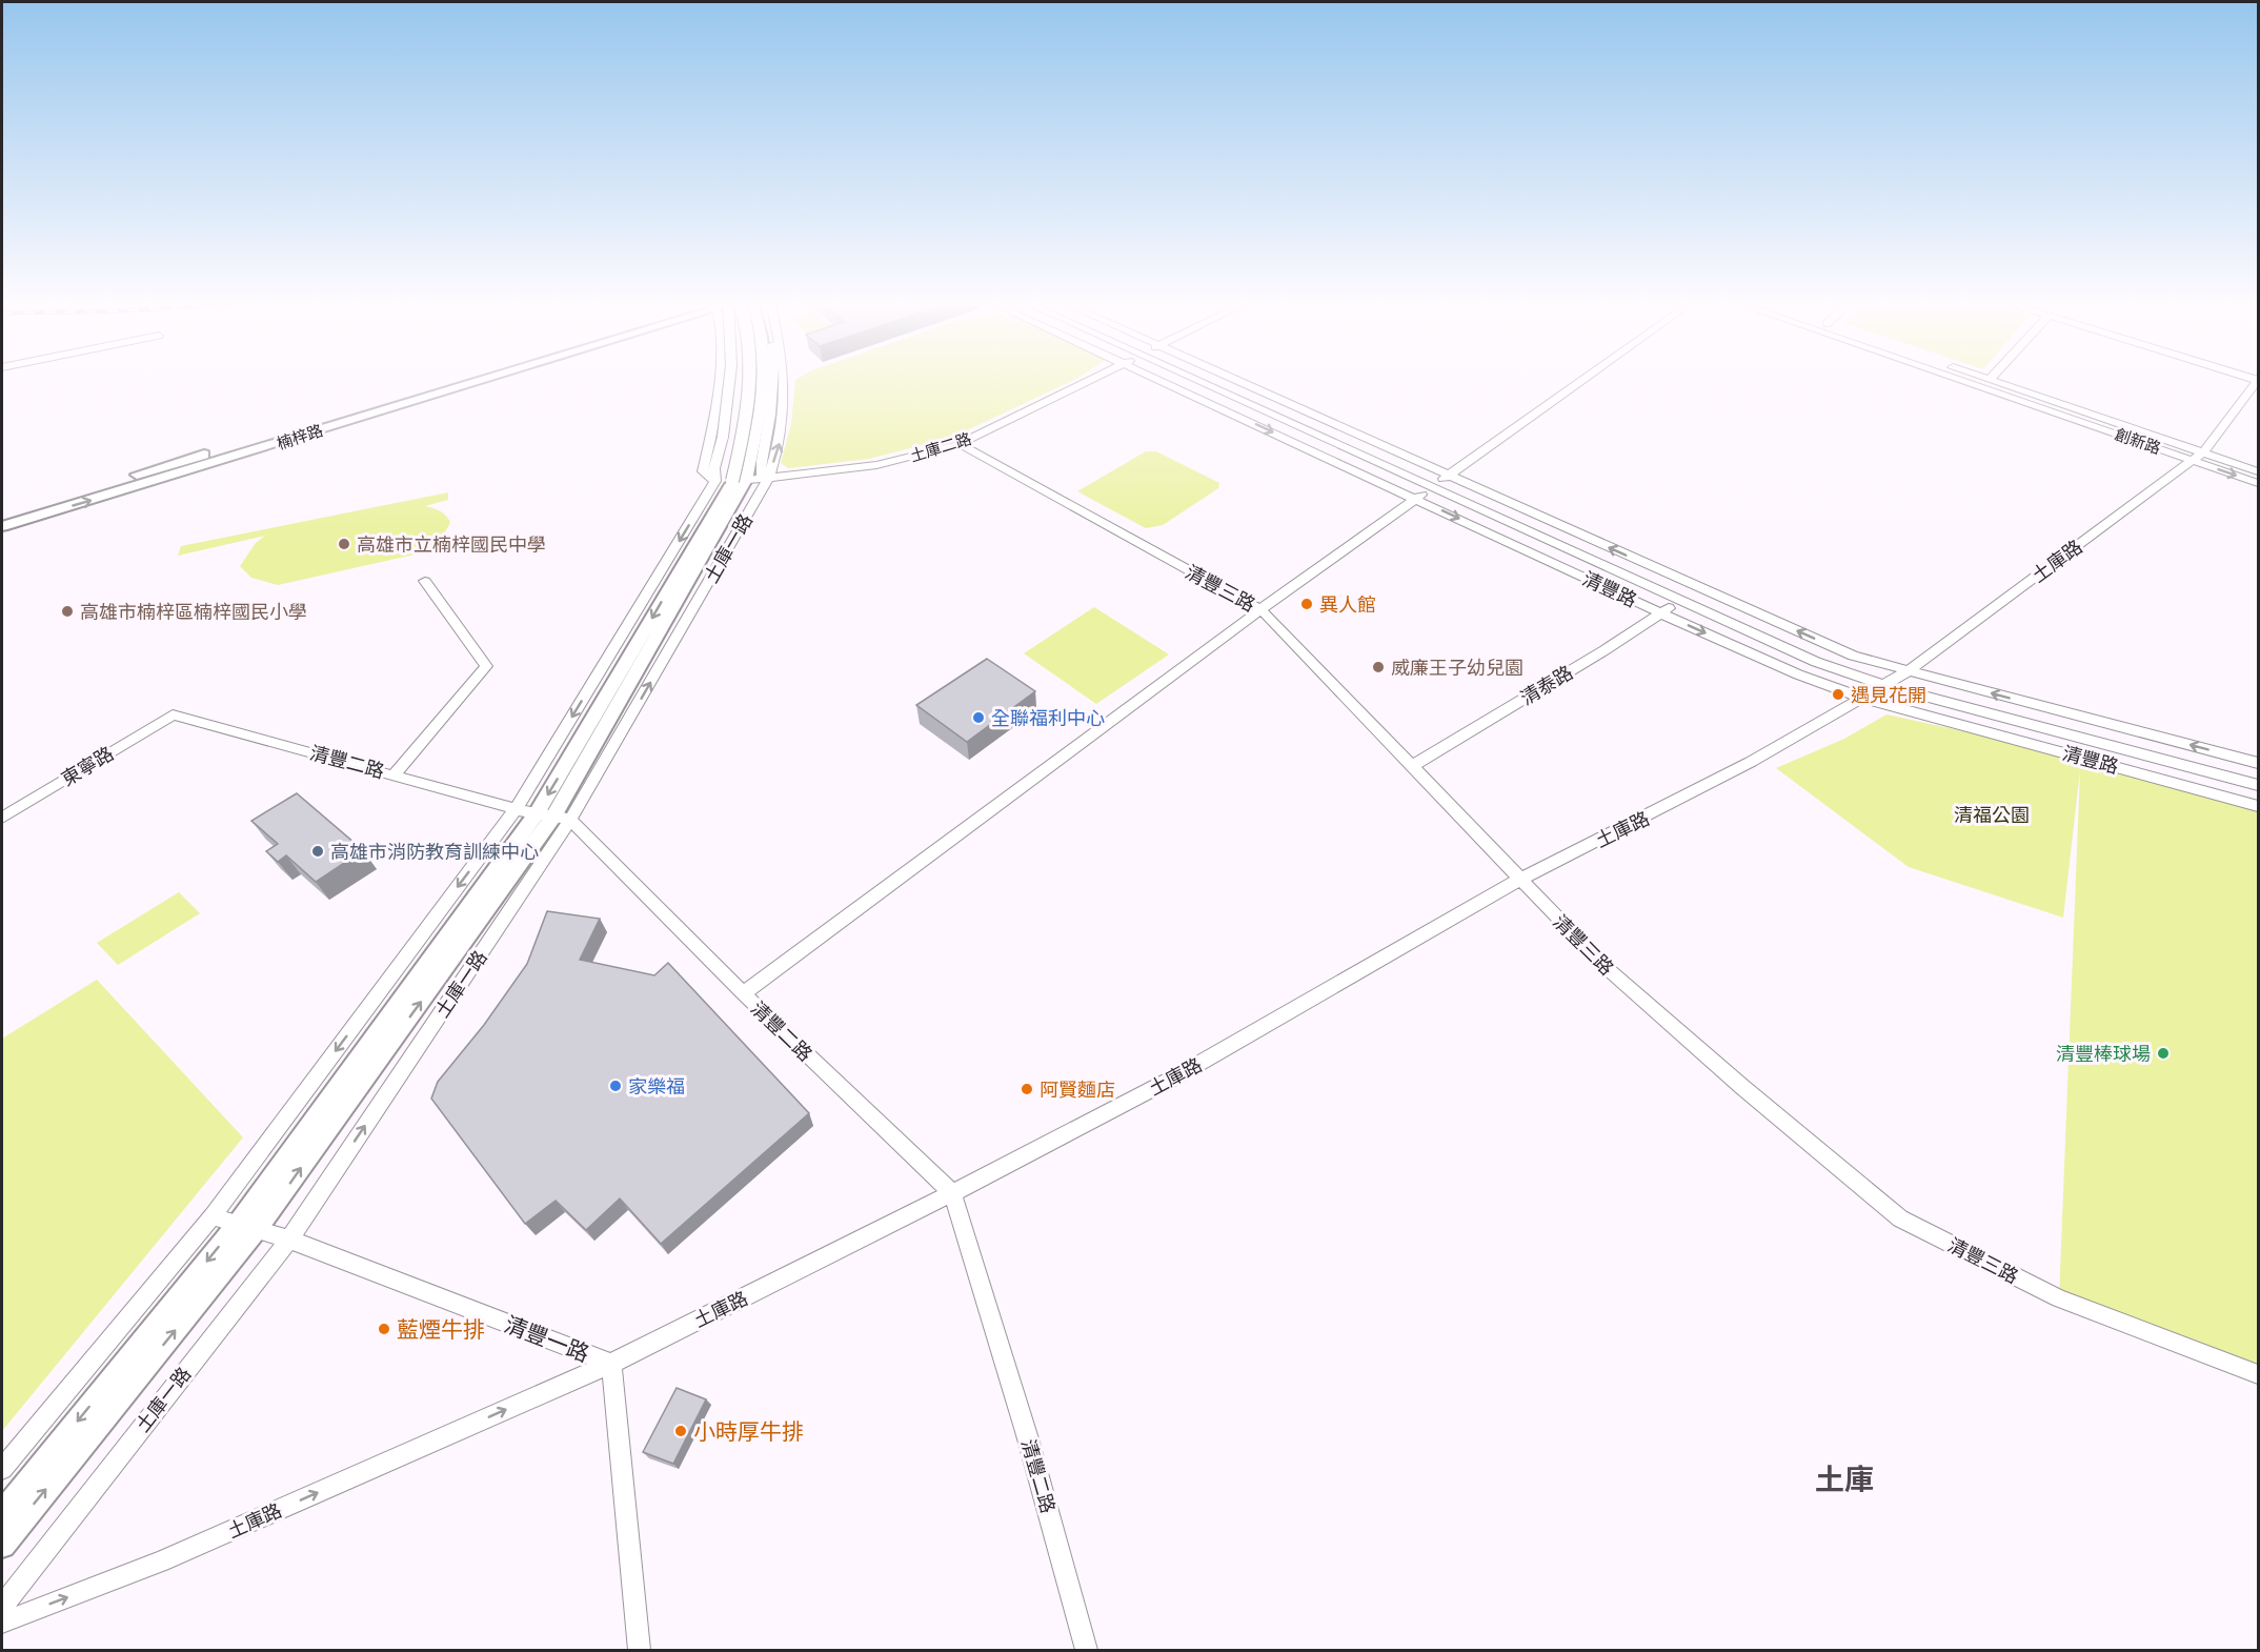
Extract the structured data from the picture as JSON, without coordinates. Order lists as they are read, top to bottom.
{
  "streets": {
    "street": [
      "楠梓路",
      "創新路",
      "土庫二路",
      "土庫一路",
      "土庫路",
      "清豐三路",
      "清豐路",
      "清泰路",
      "清豐二路",
      "東寧路",
      "清豐一路"
    ]
  },
  "crossings": [
    ["創新路", "土庫路"],
    ["土庫二路", "土庫一路"],
    ["土庫二路", "清豐三路"],
    ["土庫一路", "清豐二路"],
    ["土庫一路", "清豐一路"],
    ["土庫路", "清豐三路"],
    ["土庫路", "清豐路"],
    ["土庫路", "清豐二路"],
    ["土庫路", "清豐一路"],
    ["清豐三路", "清泰路"],
    ["清豐路", "清泰路"],
    ["清豐二路", "東寧路"]
  ],
  "districts": ["土庫"],
  "parks": ["清福公園"],
  "places": [
    "高雄市立楠梓國民中學",
    "異人館",
    "高雄市楠梓區楠梓國民小學",
    "威廉王子幼兒園",
    "遇見花開",
    "全聯福利中心",
    "高雄市消防教育訓練中心",
    "清豐棒球場",
    "家樂福",
    "阿賢麵店",
    "藍煙牛排",
    "小時厚牛排"
  ]
}
